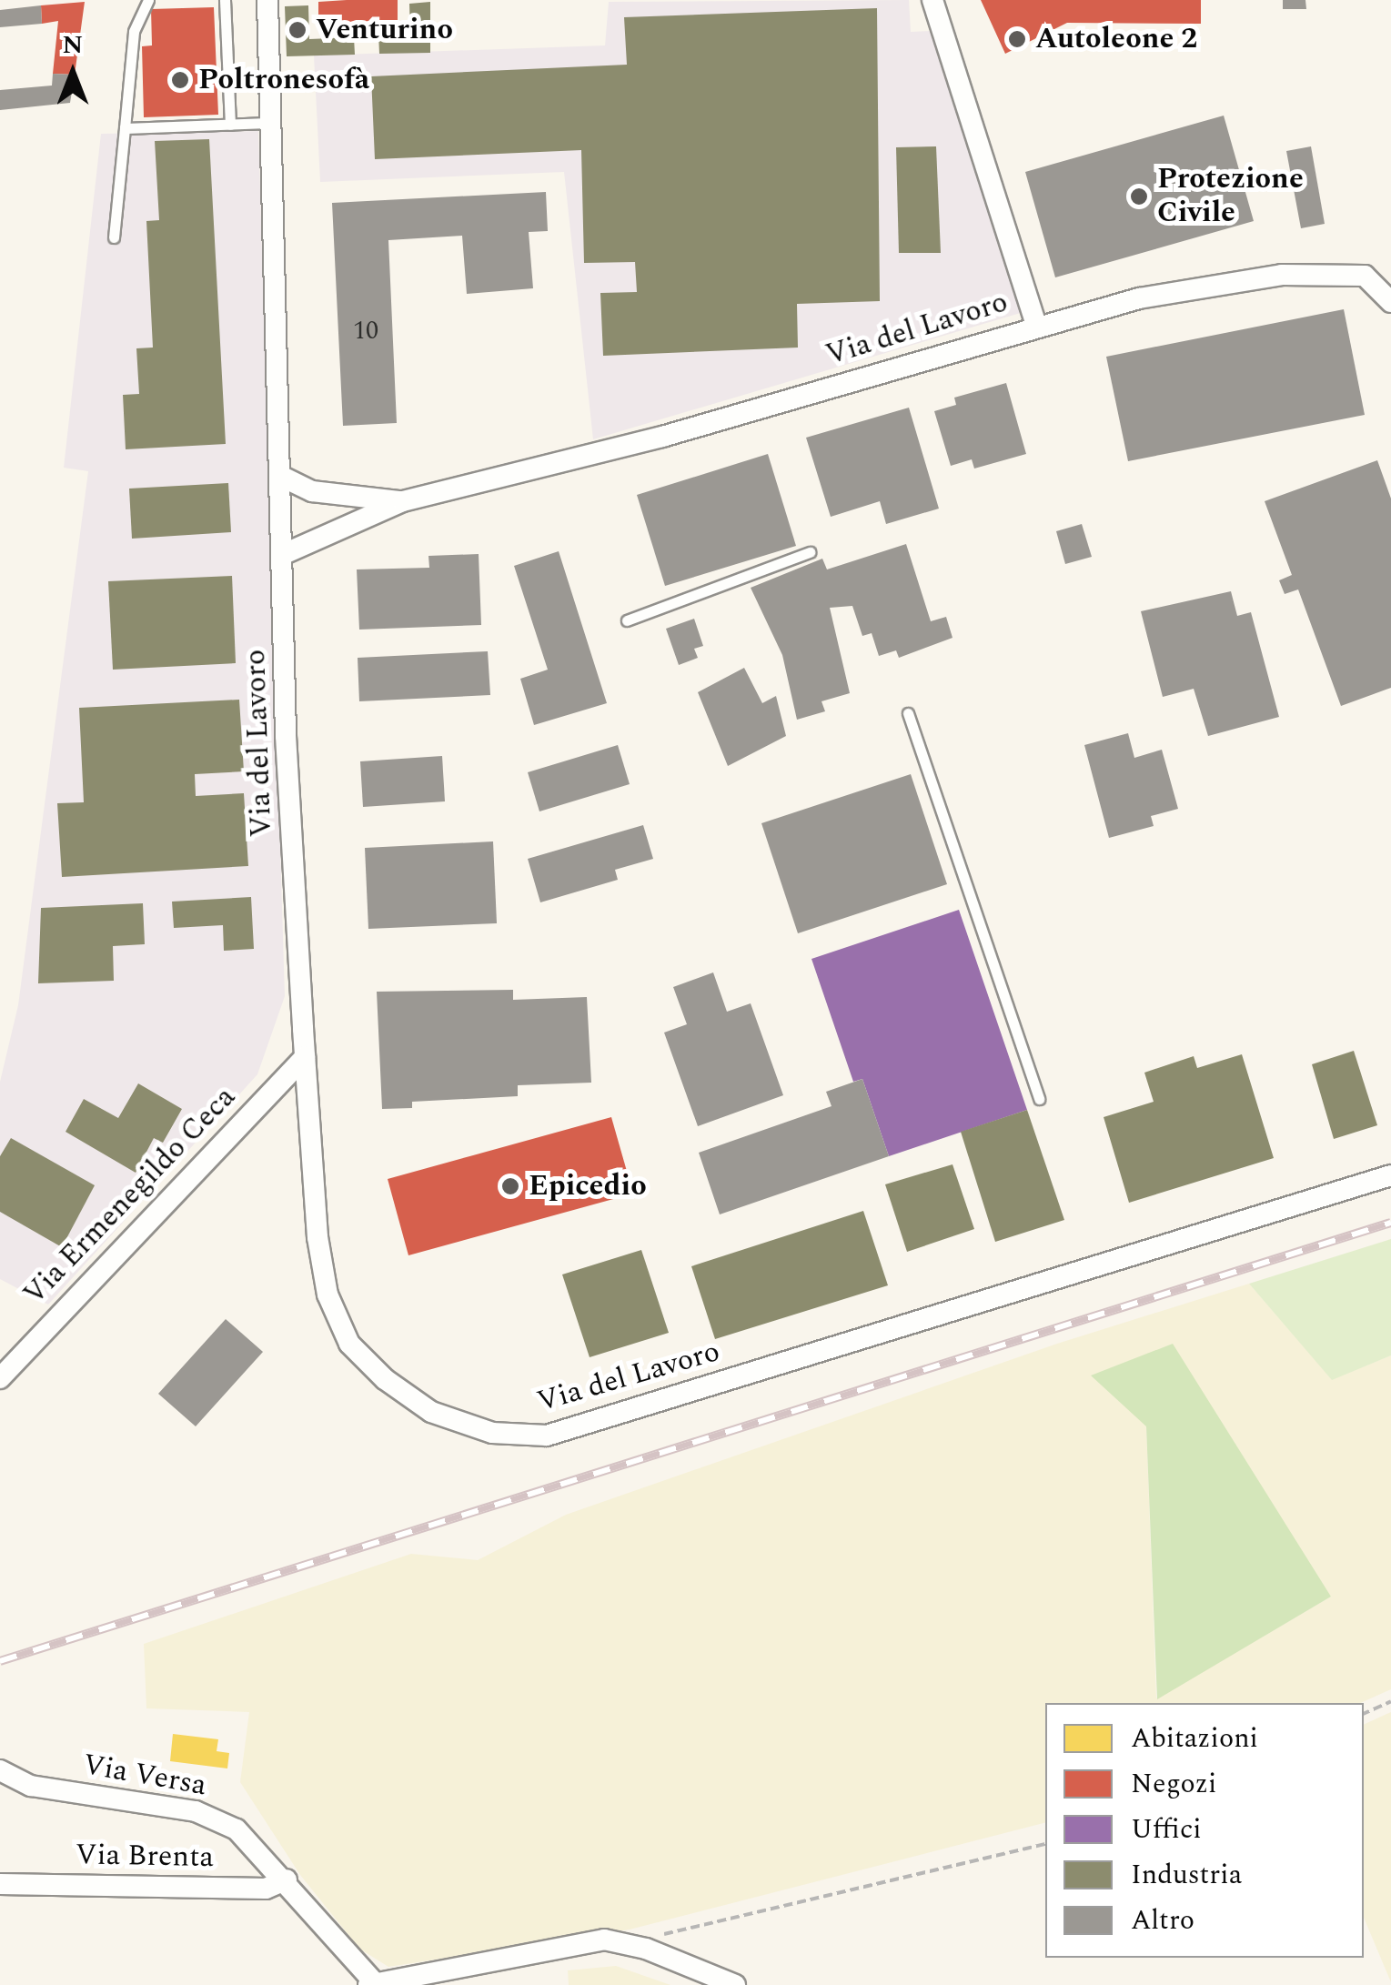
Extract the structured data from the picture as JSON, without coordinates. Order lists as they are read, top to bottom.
{
  "streets": {
    "street": [
      "Via del Lavoro",
      "Via Ermenegildo Ceca",
      "Via Versa",
      "Via Brenta"
    ]
  },
  "crossings": [
    ["Via del Lavoro", "Via Ermenegildo Ceca"],
    ["Via Versa", "Via Brenta"]
  ],
  "places": [
    "Venturino",
    "Autoleone 2",
    "Poltronesofà",
    "Protezione Civile",
    "Epicedio"
  ],
  "house_numbers": ["10"],
  "legend": [
    "Abitazioni",
    "Negozi",
    "Uffici",
    "Industria",
    "Altro"
  ],
  "north": "top"
}
